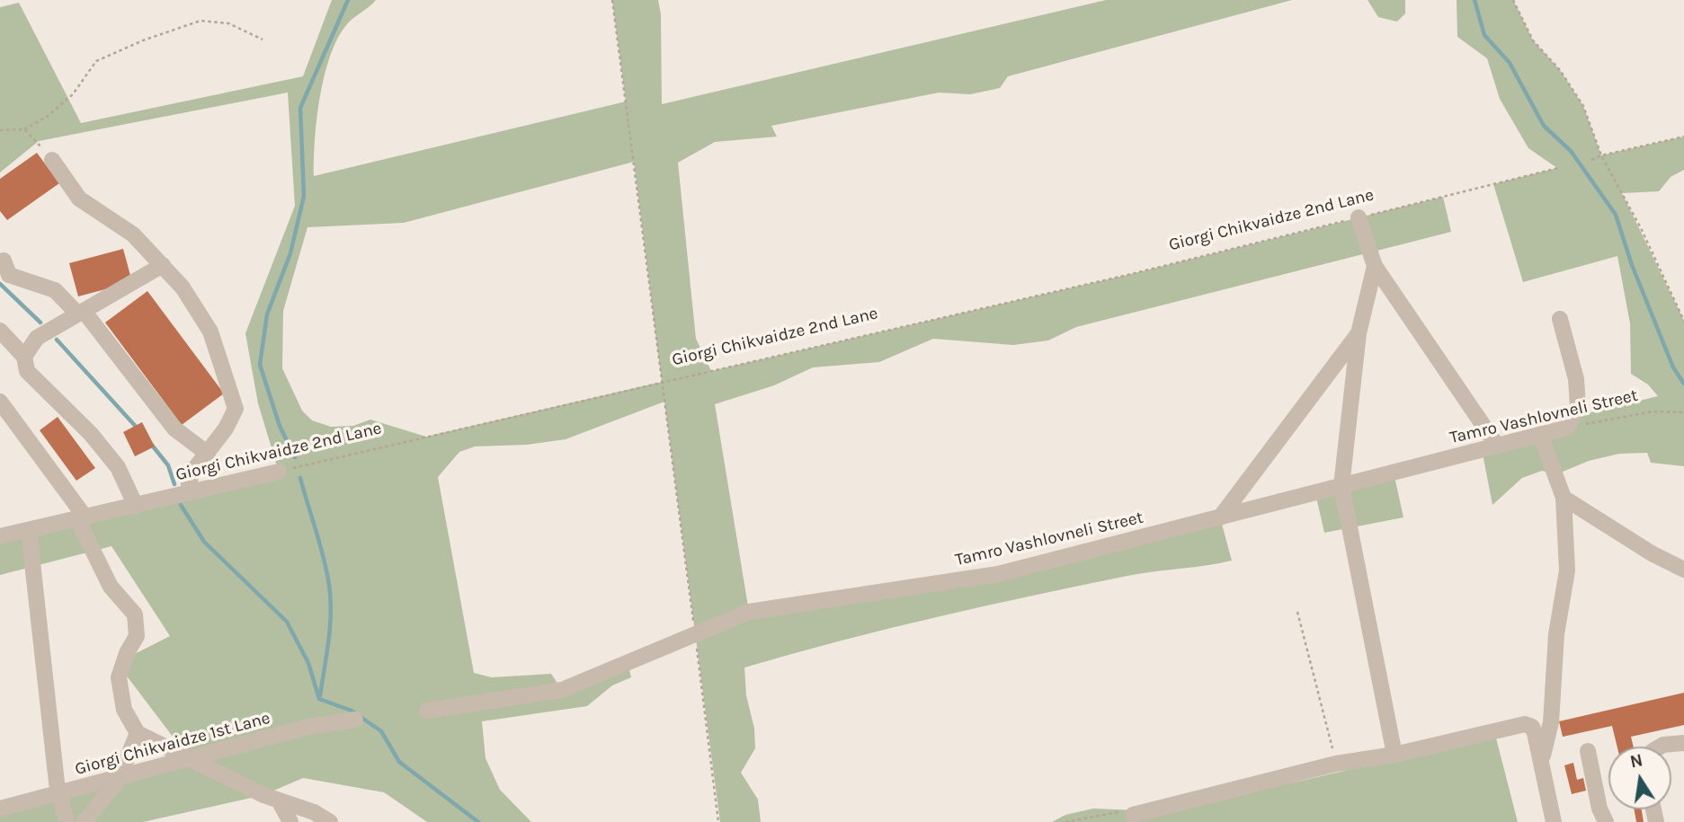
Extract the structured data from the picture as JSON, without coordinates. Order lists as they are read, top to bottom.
{
  "streets": {
    "street": ["Giorgi Chikvaidze 2nd Lane", "Tamro Vashlovneli Street", "Giorgi Chikvaidze 1st Lane"]
  },
  "north": "top"
}
